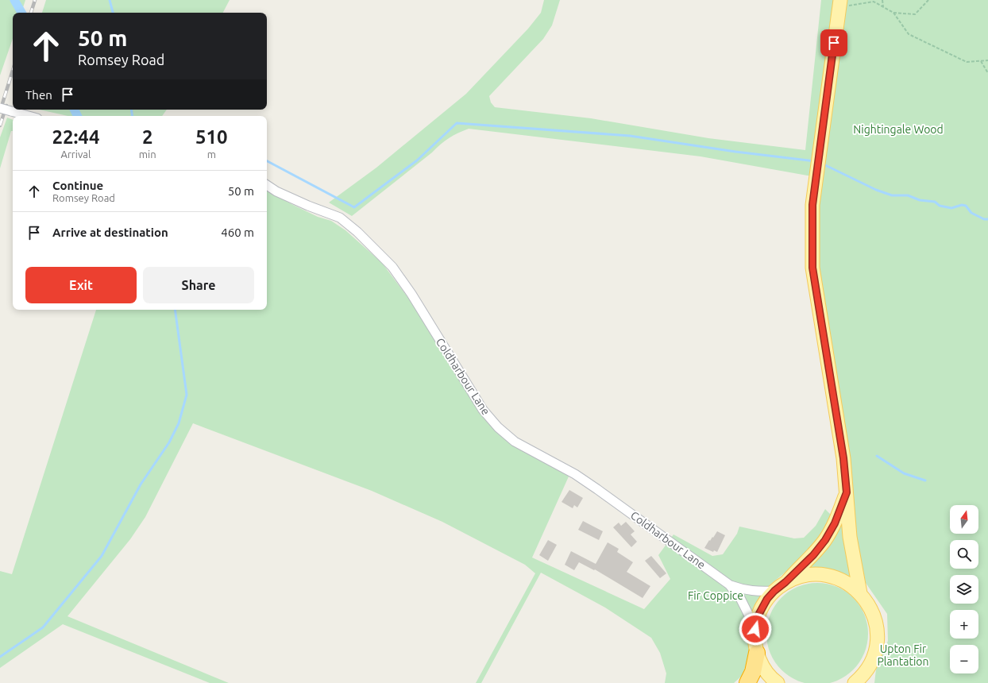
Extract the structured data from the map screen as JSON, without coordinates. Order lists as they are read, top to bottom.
{
  "streets": {
    "street": ["Coldharbour Lane"]
  },
  "parks": ["Nightingale Wood", "Fir Coppice", "Upton Fir Plantation"],
  "north": "top",
  "page": {
    "turn": ["50 m", "Romsey Road"],
    "then": "Then",
    "eta": [
      "22:44",
      "Arrival",
      "2",
      "min",
      "510",
      "m"
    ],
    "list": [
      {
        "name": "Continue",
        "note": "Romsey Road",
        "value": "50 m"
      },
      {
        "name": "Arrive at destination",
        "value": "460 m"
      }
    ],
    "buttons": ["Exit", "Share"],
    "map_buttons": ["+", "−"]
  }
}
